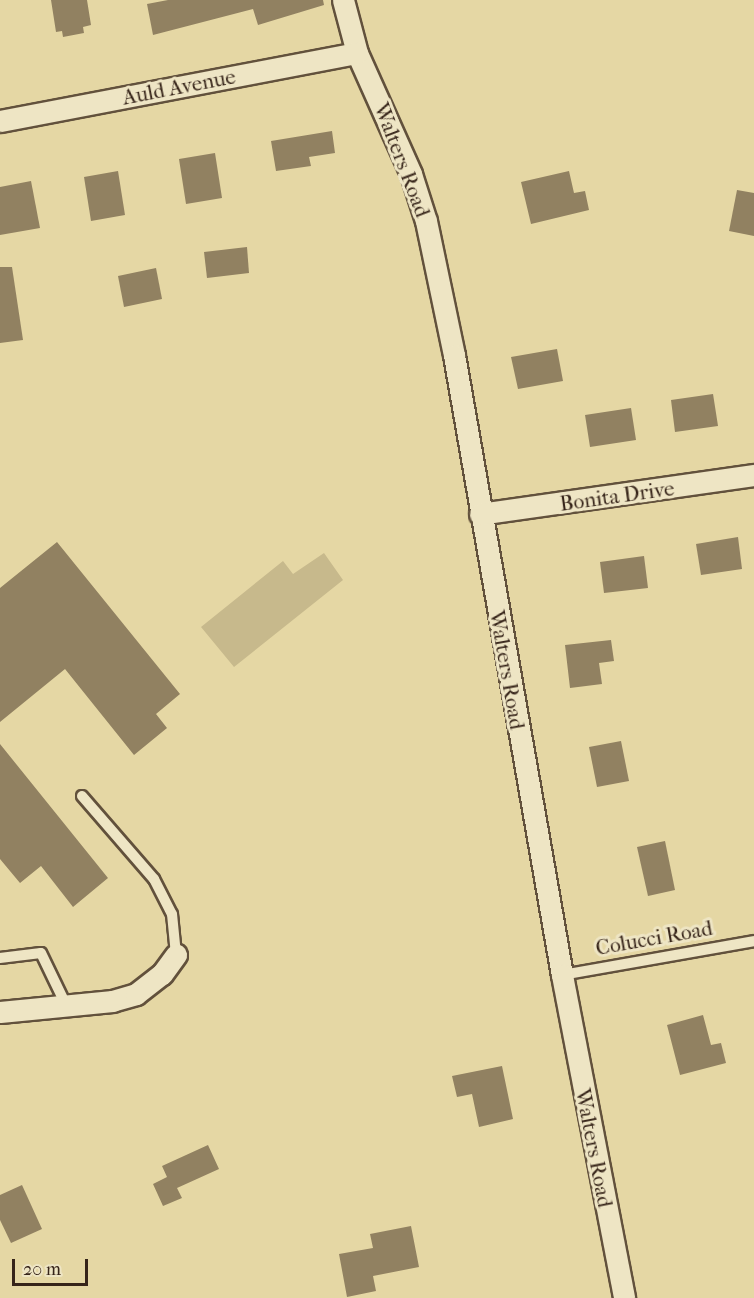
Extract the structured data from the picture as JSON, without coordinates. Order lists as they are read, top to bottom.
{
  "streets": {
    "street": ["Auld Avenue", "Walters Road", "Bonita Drive"],
    "lane": ["Colucci Road"]
  },
  "crossings": [
    ["Auld Avenue", "Walters Road"],
    ["Walters Road", "Bonita Drive"],
    ["Walters Road", "Colucci Road"]
  ],
  "scale_bar": "20 m"
}
